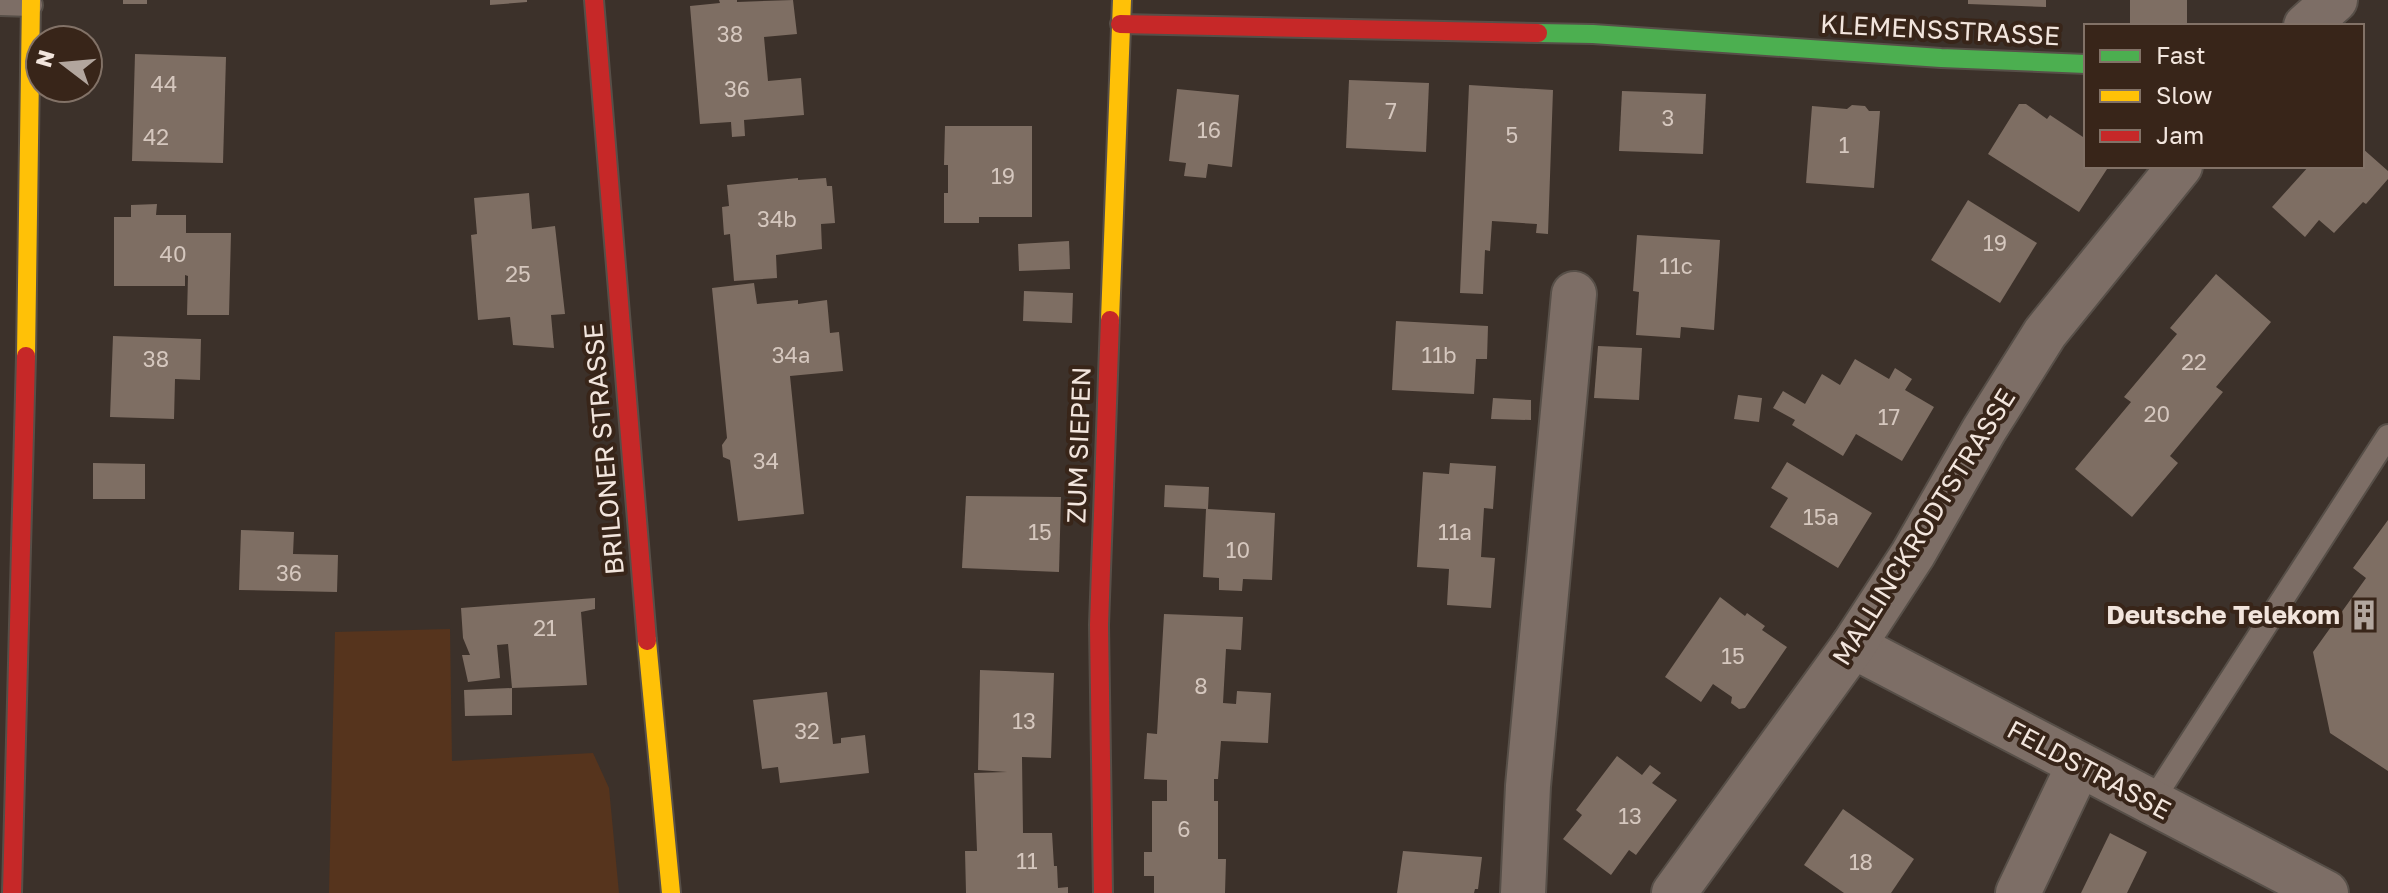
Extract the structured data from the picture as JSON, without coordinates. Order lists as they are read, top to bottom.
{
  "streets": {
    "street": [
      "KLEMENSSTRASSE",
      "ZUM SIEPEN",
      "BRILONER STRASSE",
      "MALLINCKRODTSTRASSE",
      "FELDSTRASSE"
    ]
  },
  "crossings": [
    ["KLEMENSSTRASSE", "ZUM SIEPEN"],
    ["MALLINCKRODTSTRASSE", "FELDSTRASSE"]
  ],
  "places": {
    "building": ["Deutsche Telekom"]
  },
  "house_numbers": [
    "38",
    "44",
    "36",
    "7",
    "3",
    "16",
    "5",
    "42",
    "1",
    "19",
    "34b",
    "19",
    "40",
    "11c",
    "25",
    "34a",
    "11b",
    "38",
    "22",
    "20",
    "17",
    "34",
    "15a",
    "15",
    "11a",
    "10",
    "36",
    "21",
    "15",
    "8",
    "13",
    "32",
    "13",
    "6",
    "11",
    "18"
  ],
  "legend": ["Fast", "Slow", "Jam"],
  "north": "left"
}
